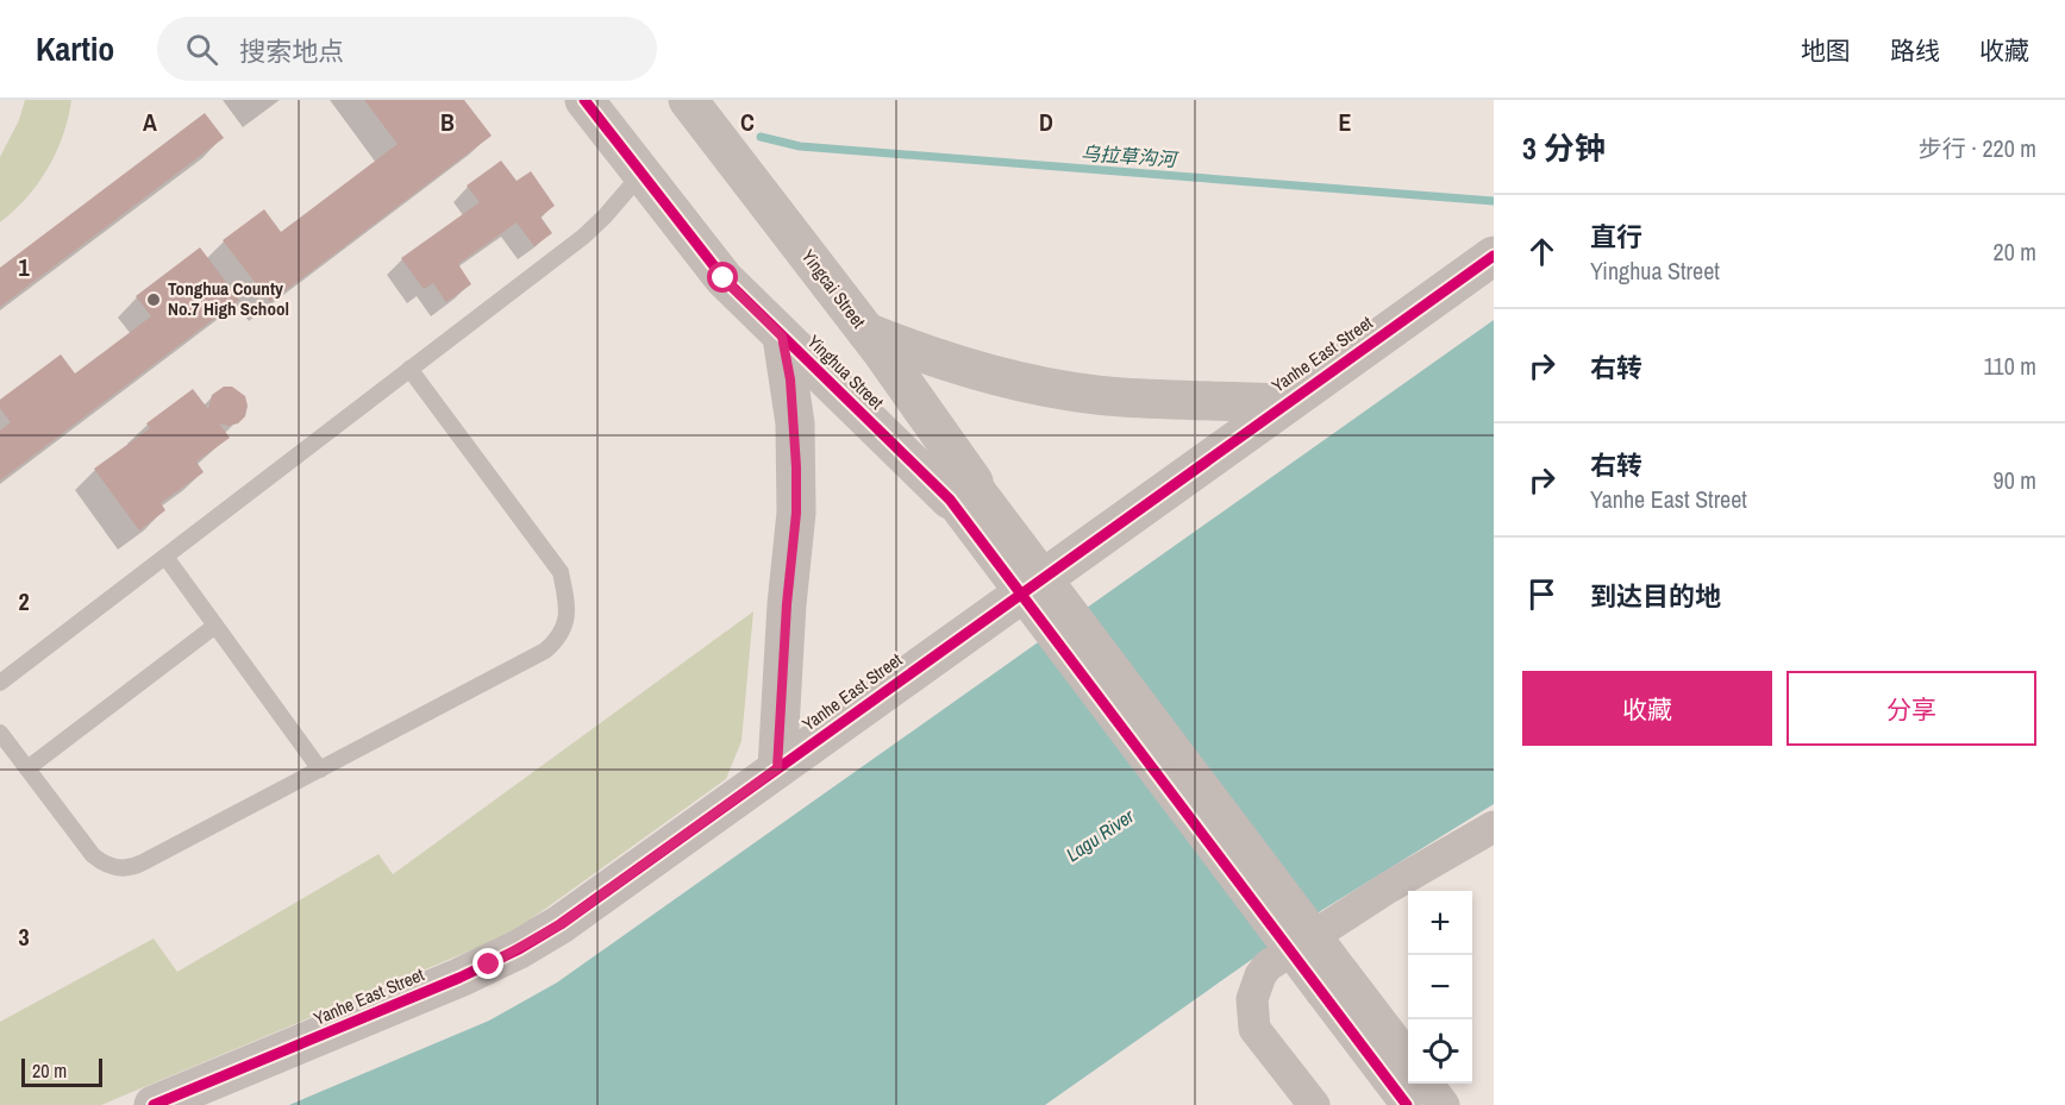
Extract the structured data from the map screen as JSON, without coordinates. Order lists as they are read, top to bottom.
{
  "streets": {
    "street": ["Yingcai Street", "Yanhe East Street", "Yinghua Street"]
  },
  "crossings": [
    ["Yingcai Street", "Yinghua Street"]
  ],
  "water": ["乌拉草沟河", "Lagu River"],
  "places": ["Tonghua County No.7 High School"],
  "scale_bar": "20 m",
  "page": {
    "header": "Kartio",
    "search": "搜索地点",
    "nav": ["地图", "路线", "收藏"],
    "heading": ["3 分钟", "步行 · 220 m"],
    "list": [
      ["直行", "Yinghua Street", "20 m"],
      ["右转", "110 m"],
      ["右转", "Yanhe East Street", "90 m"],
      "到达目的地"
    ],
    "buttons": ["收藏", "分享"],
    "map_buttons": ["+", "−"],
    "scale": "20 m"
  },
  "grid": {
    "columns": [
      "A",
      "B",
      "C",
      "D",
      "E"
    ],
    "rows": ["1", "2", "3"]
  }
}
